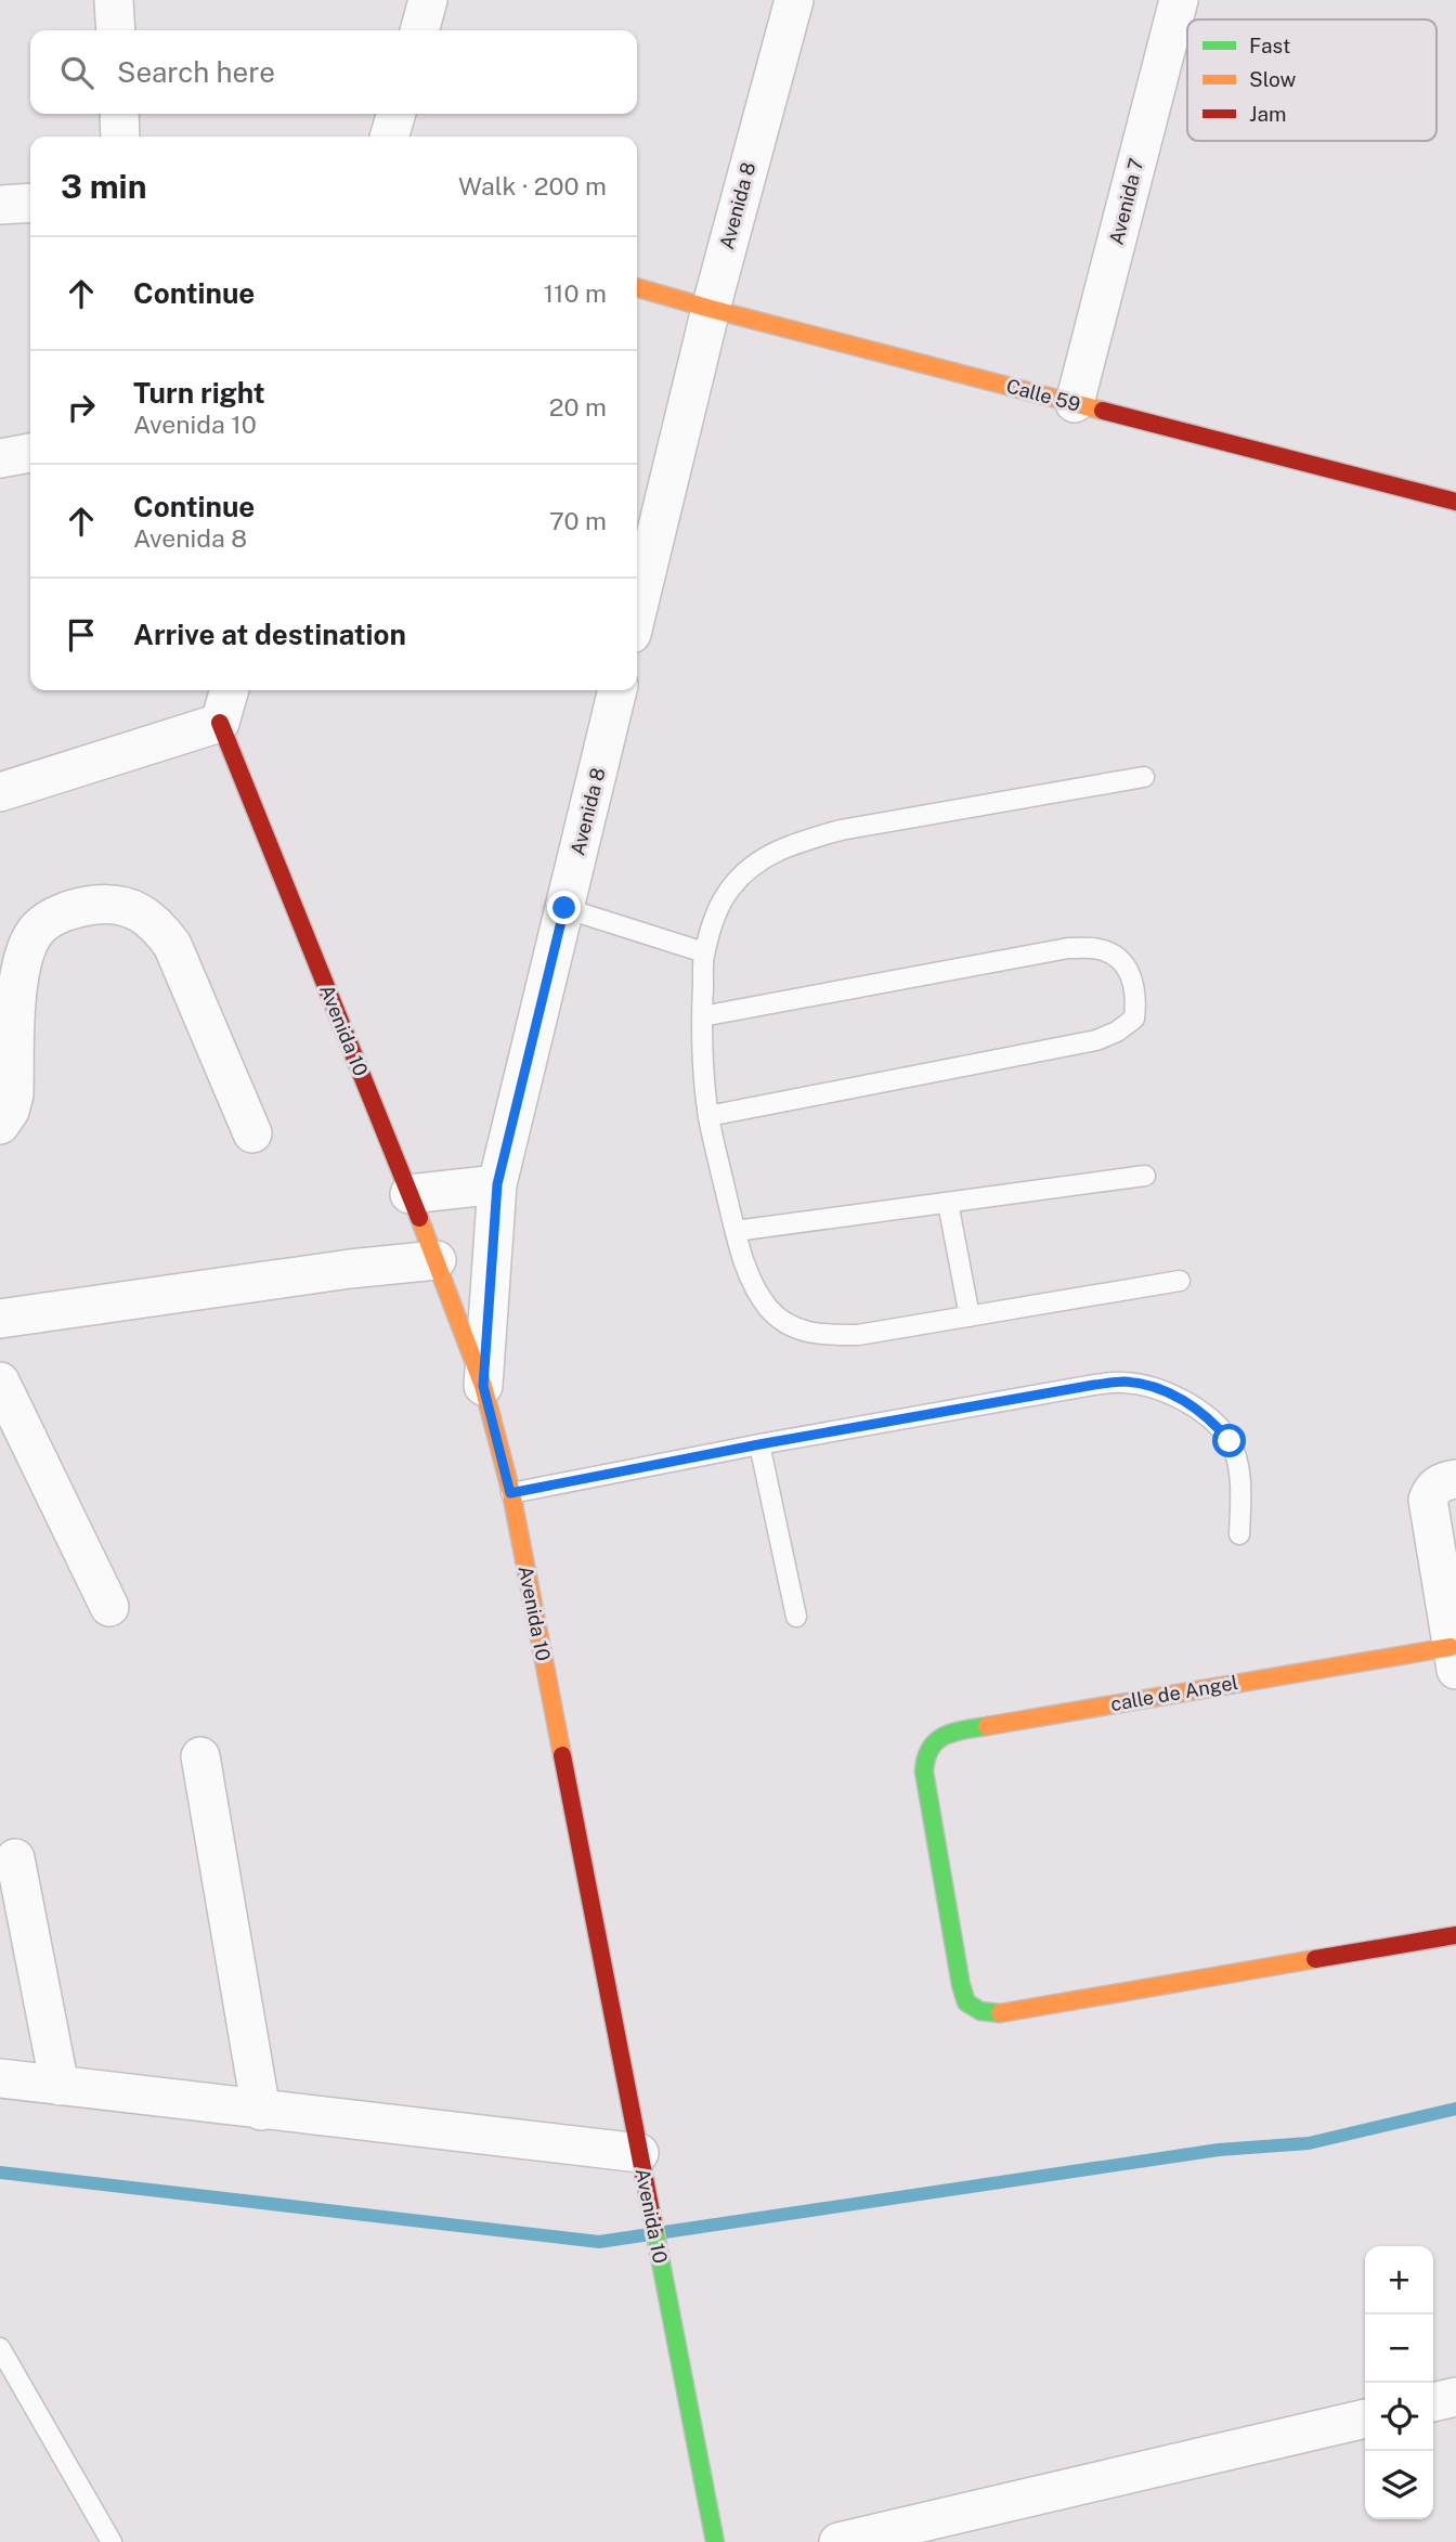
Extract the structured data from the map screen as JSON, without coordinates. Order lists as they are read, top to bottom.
{
  "streets": {
    "street": [
      "Avenida 7",
      "Avenida 8",
      "Calle 59",
      "Avenida 10",
      "calle de Angel"
    ]
  },
  "crossings": [
    ["Avenida 7", "Calle 59"],
    ["Avenida 8", "Calle 59"],
    ["Avenida 8", "Avenida 10"]
  ],
  "legend": ["Fast", "Slow", "Jam"],
  "page": {
    "search": "Search here",
    "heading": ["3 min", "Walk · 200 m"],
    "list": [
      ["Continue", "110 m"],
      ["Turn right", "Avenida 10", "20 m"],
      ["Continue", "Avenida 8", "70 m"],
      "Arrive at destination"
    ],
    "map_buttons": ["+", "−"]
  }
}
